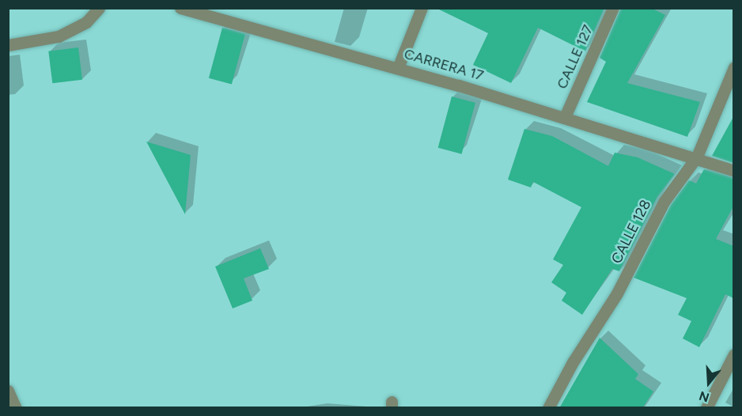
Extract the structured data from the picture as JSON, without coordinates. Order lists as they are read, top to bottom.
{
  "streets": {
    "street": ["CALLE 127", "CARRERA 17", "CALLE 128"]
  },
  "crossings": [
    ["CALLE 127", "CARRERA 17"],
    ["CARRERA 17", "CALLE 128"]
  ],
  "north": "bottom"
}
